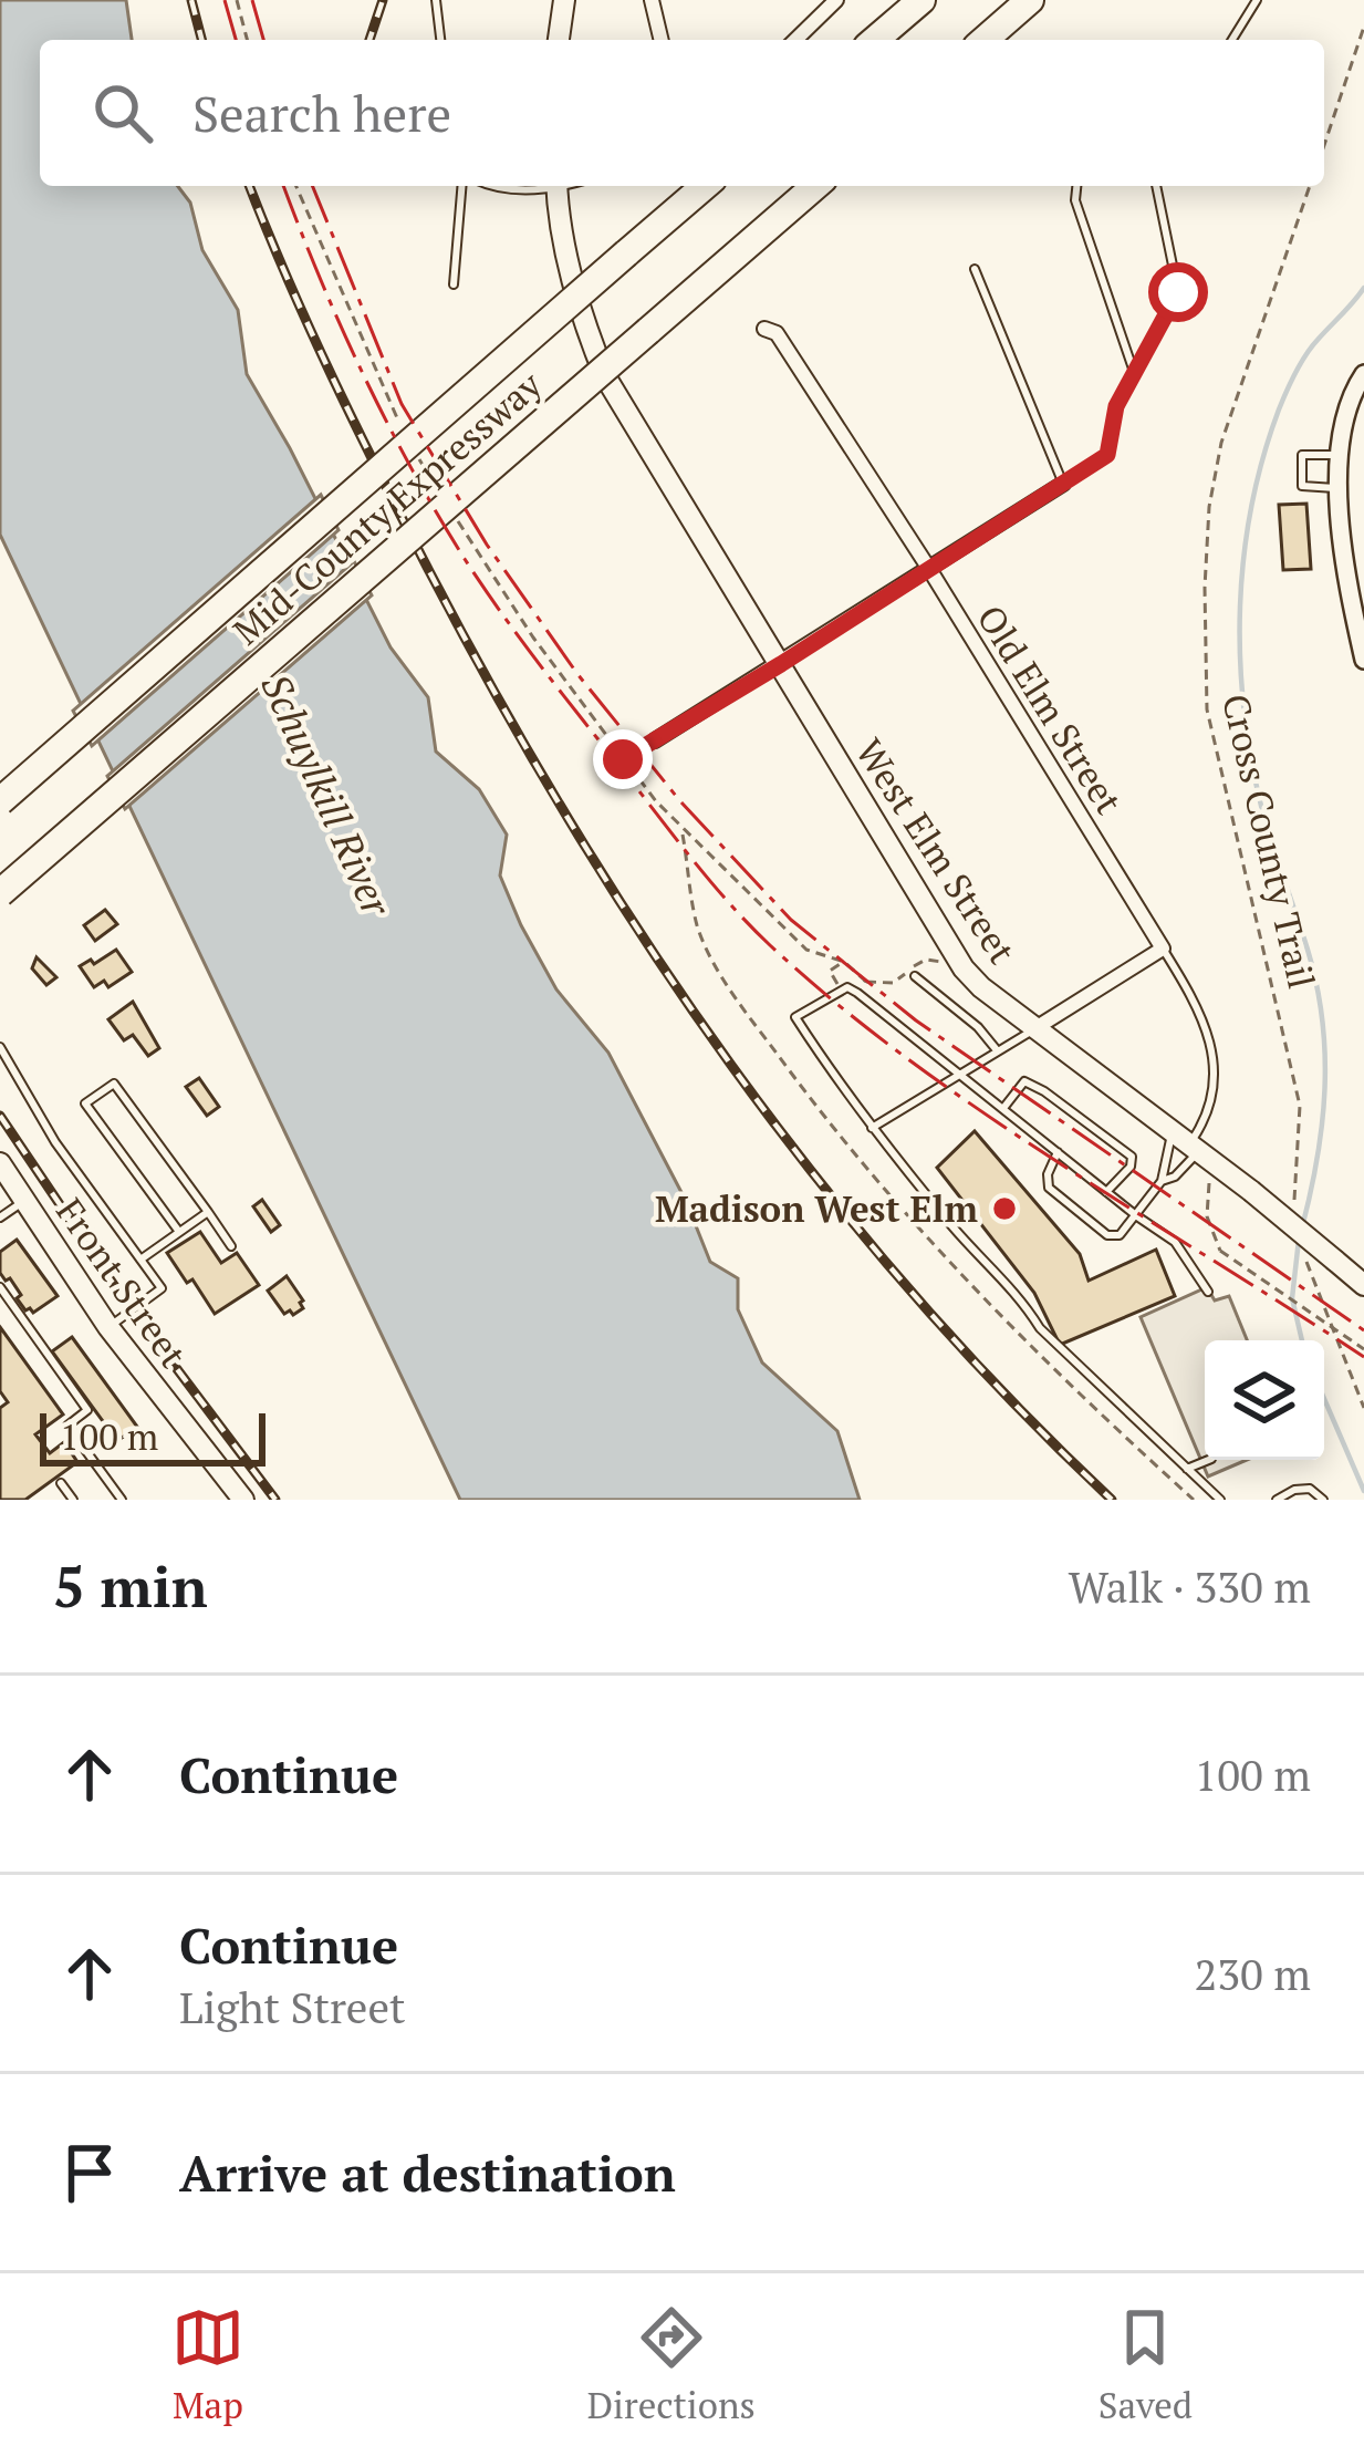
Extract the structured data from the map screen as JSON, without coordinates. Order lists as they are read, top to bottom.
{
  "streets": {
    "highway": ["Mid-County Expressway"],
    "main road": ["West Elm Street", "Front Street"],
    "street": ["Old Elm Street"],
    "path": ["Cross County Trail"]
  },
  "crossings": [
    ["Old Elm Street", "West Elm Street"]
  ],
  "water": ["Schuylkill River"],
  "places": ["Madison West Elm"],
  "scale_bar": "100 m",
  "page": {
    "search": "Search here",
    "scale": "100 m",
    "heading": ["5 min", "Walk · 330 m"],
    "list": [
      ["Continue", "100 m"],
      ["Continue", "Light Street", "230 m"],
      "Arrive at destination"
    ],
    "nav": ["Map", "Directions", "Saved"]
  }
}
